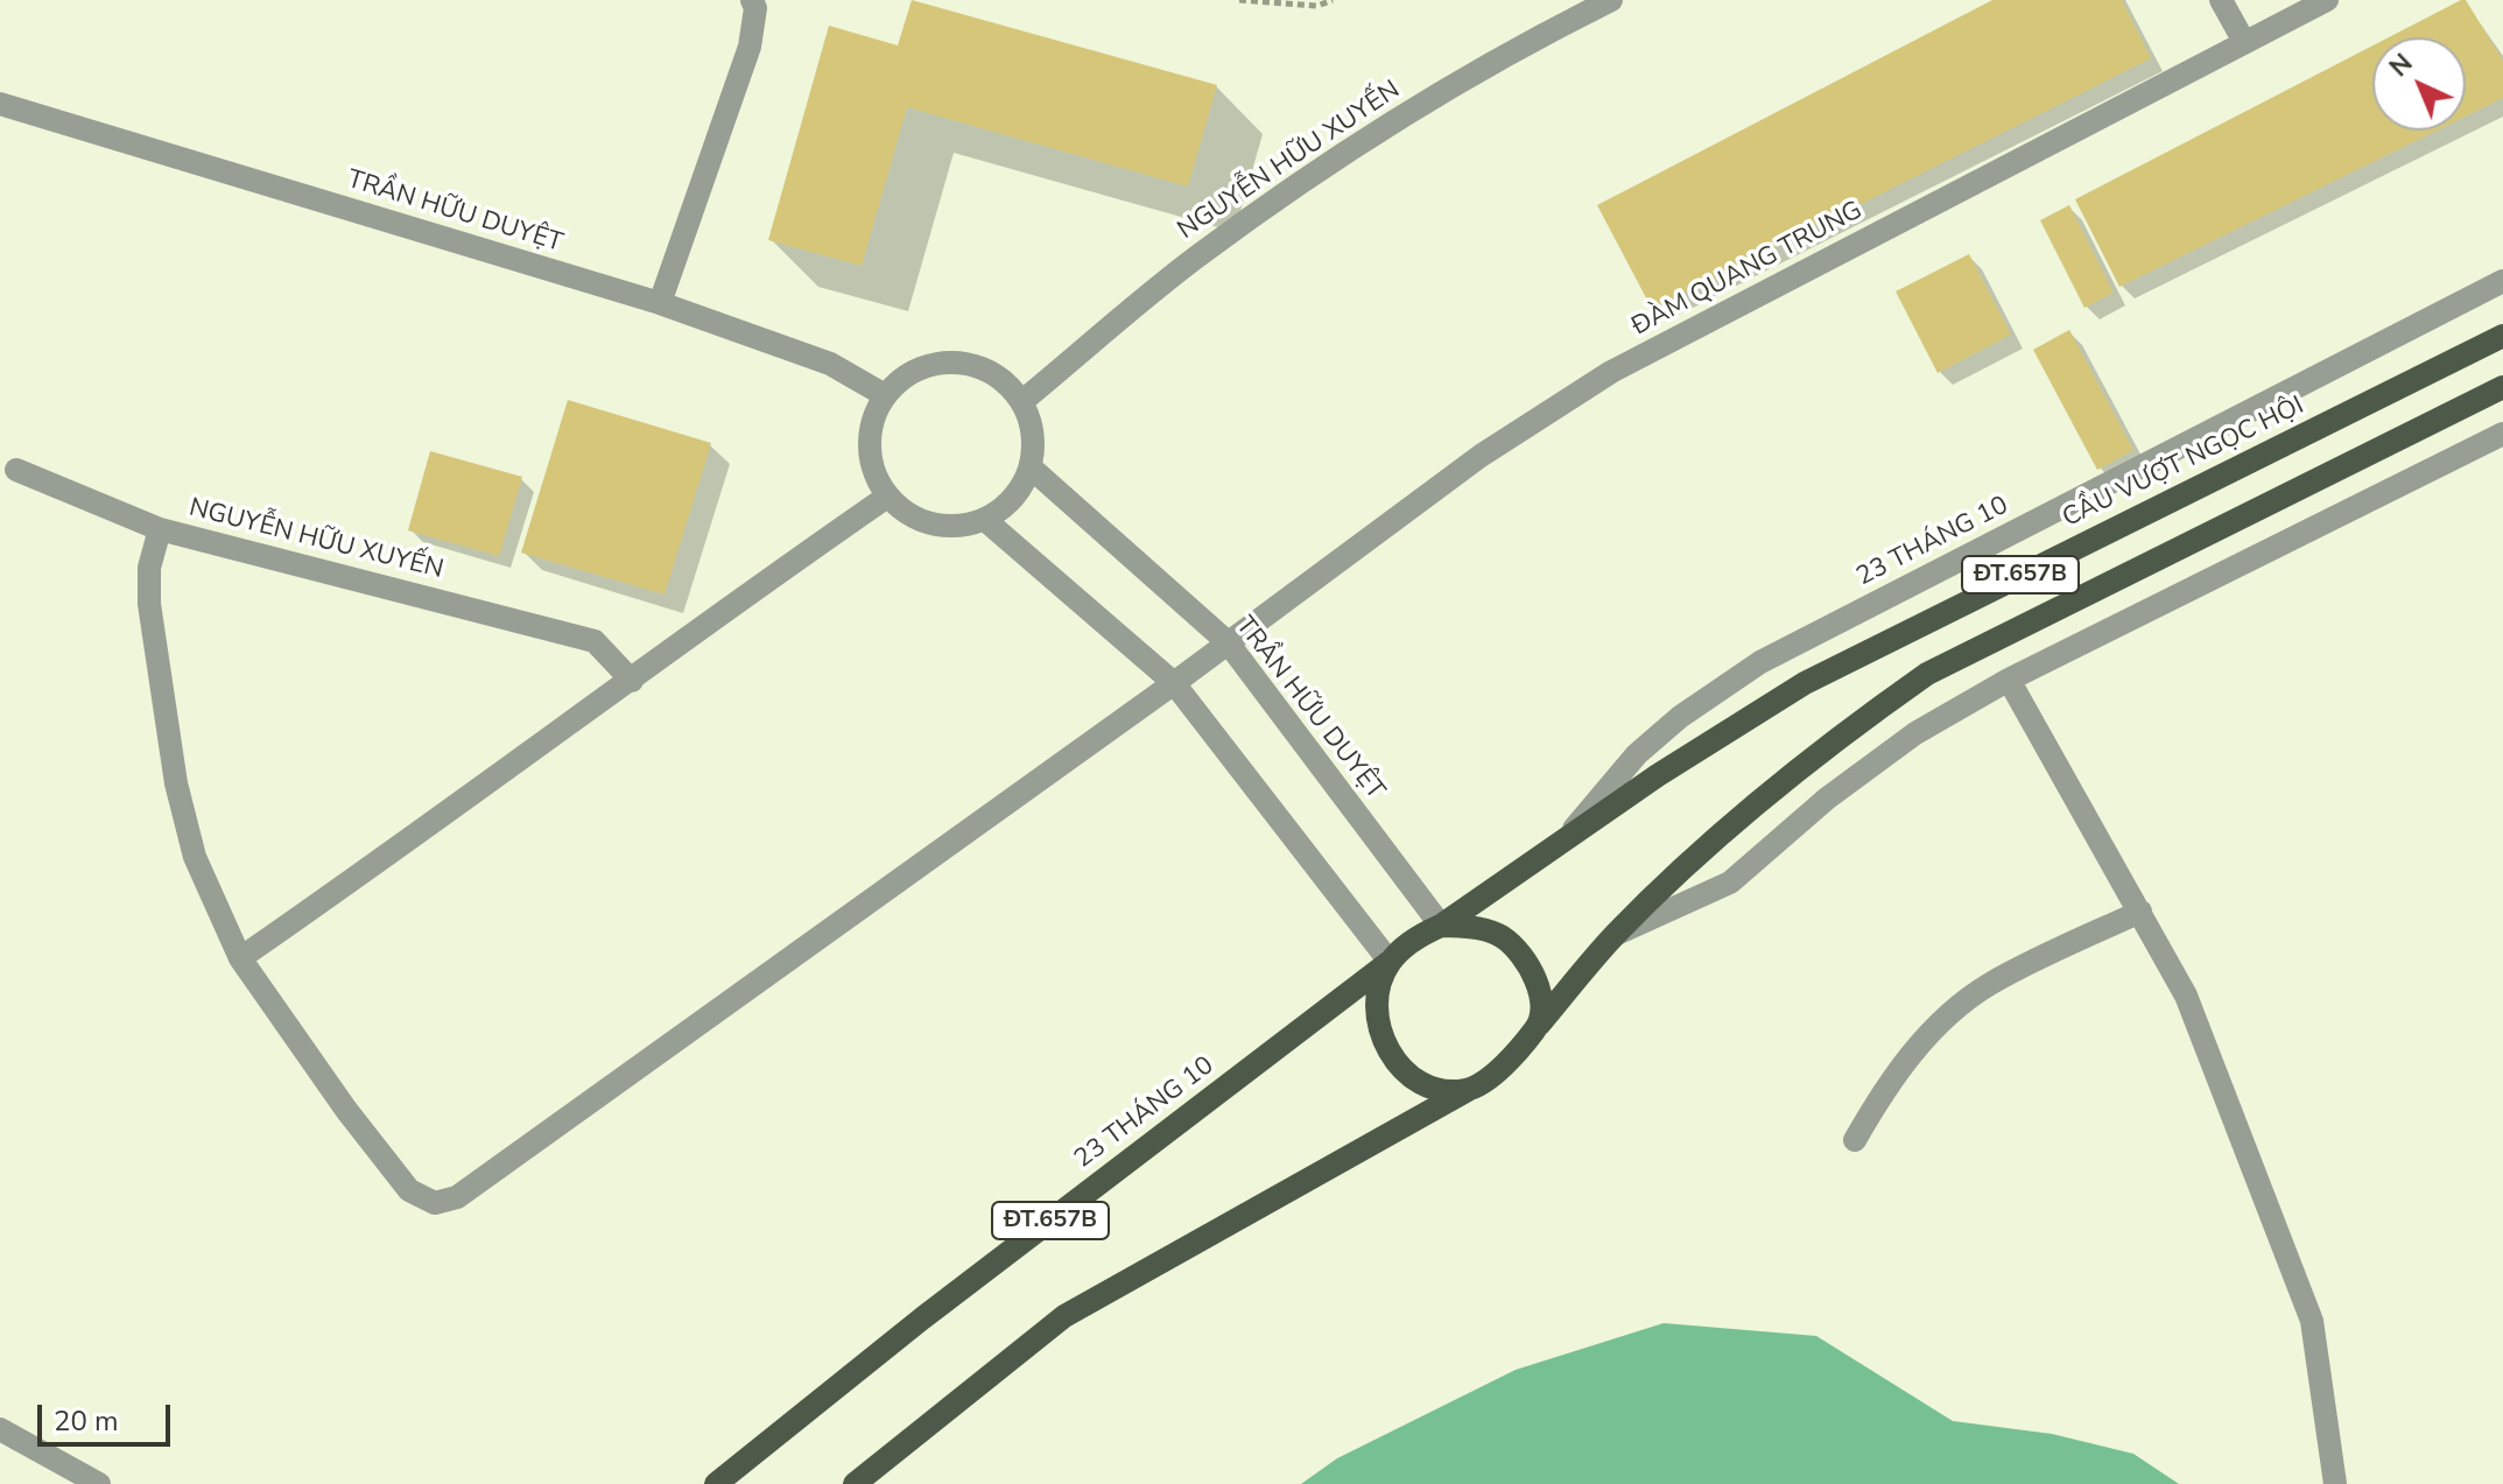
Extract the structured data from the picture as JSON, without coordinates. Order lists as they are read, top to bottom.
{
  "streets": {
    "main road": ["CẦU VƯỢT NGỌC HỘI", "23 THÁNG 10", "ĐT.657B"],
    "street": ["NGUYỄN HỮU XUYẾN", "TRẦN HỮU DUYỆT", "ĐÀM QUANG TRUNG"]
  },
  "crossings": [
    ["NGUYỄN HỮU XUYẾN", "TRẦN HỮU DUYỆT"],
    ["NGUYỄN HỮU XUYẾN", "ĐÀM QUANG TRUNG"],
    ["TRẦN HỮU DUYỆT", "ĐÀM QUANG TRUNG"],
    ["TRẦN HỮU DUYỆT", "23 THÁNG 10"],
    ["TRẦN HỮU DUYỆT", "ĐT.657B"],
    ["CẦU VƯỢT NGỌC HỘI", "23 THÁNG 10"],
    ["23 THÁNG 10", "ĐT.657B"]
  ],
  "scale_bar": "20 m",
  "north": "top left"
}
